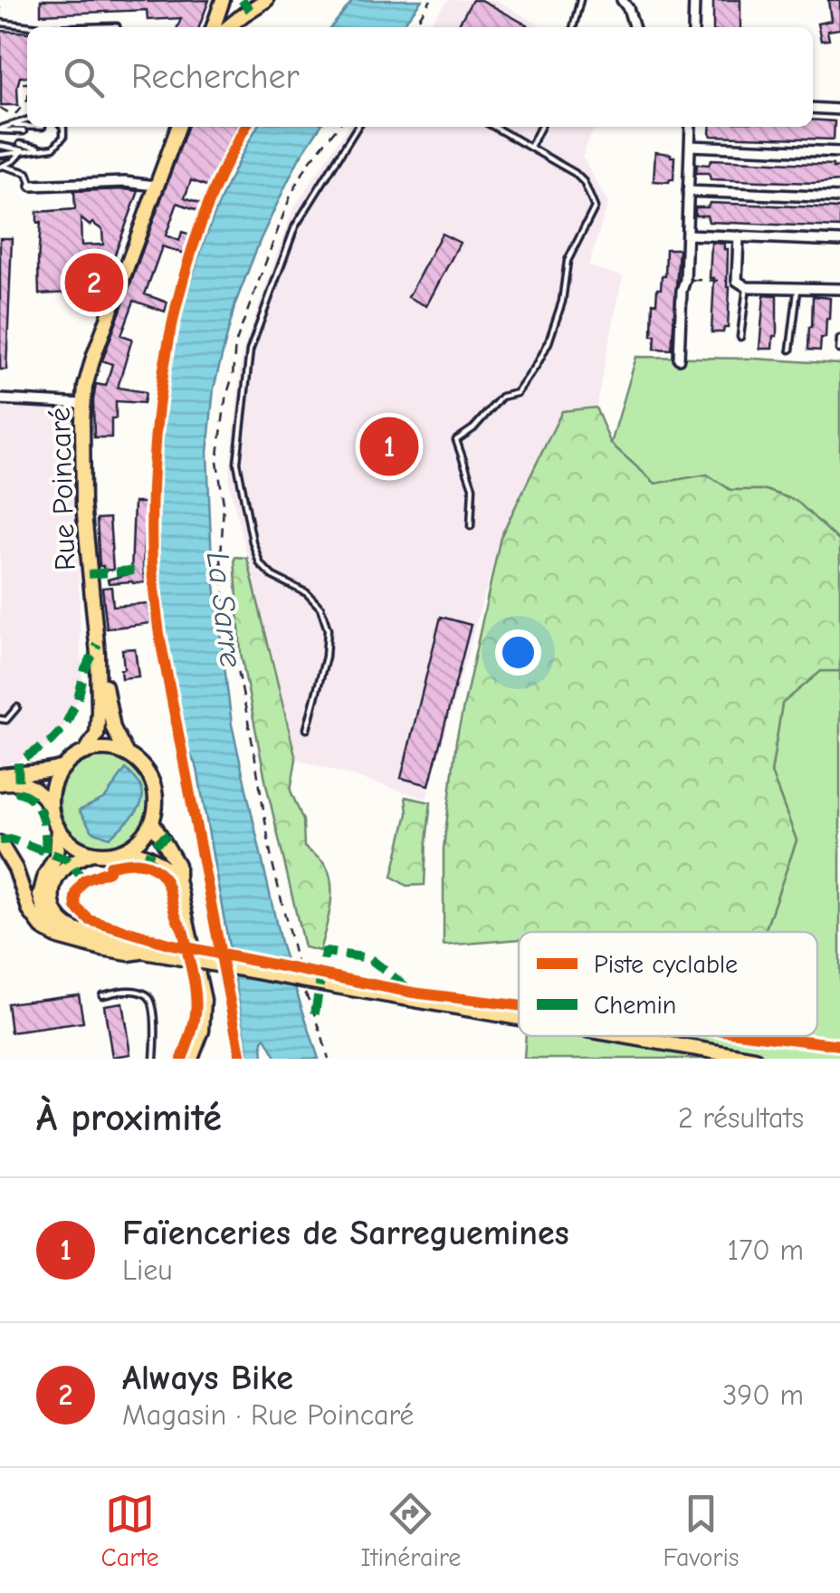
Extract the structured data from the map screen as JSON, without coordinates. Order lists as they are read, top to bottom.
{
  "streets": {
    "main road": ["Rue Poincaré"]
  },
  "water": ["La Sarre"],
  "legend": ["Piste cyclable", "Chemin"],
  "page": {
    "search": "Rechercher",
    "pins": ["2", "1"],
    "heading": ["À proximité", "2 résultats"],
    "list": [
      {
        "mark": "1",
        "name": "Faïenceries de Sarreguemines",
        "note": "Lieu",
        "value": "170 m"
      },
      {
        "mark": "2",
        "name": "Always Bike",
        "note": "Magasin · Rue Poincaré",
        "value": "390 m"
      }
    ],
    "nav": ["Carte", "Itinéraire", "Favoris"]
  }
}
